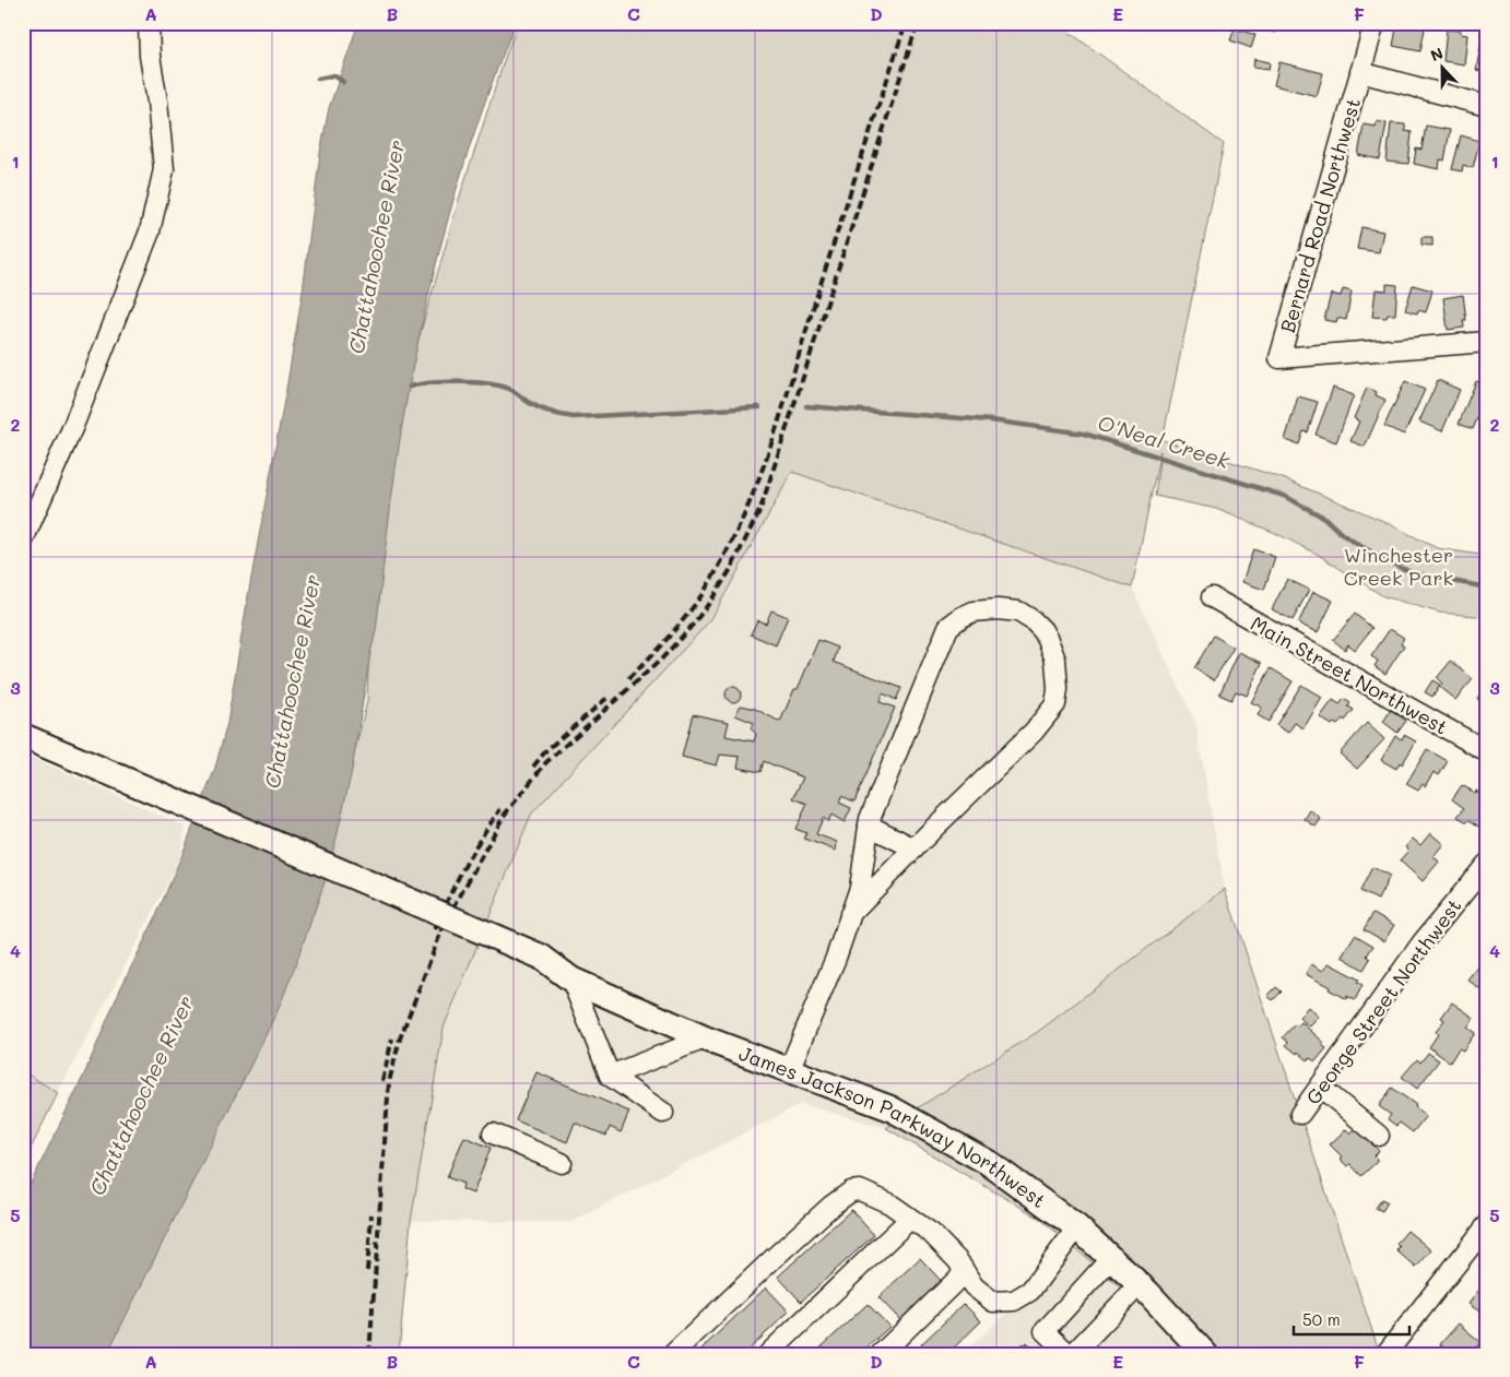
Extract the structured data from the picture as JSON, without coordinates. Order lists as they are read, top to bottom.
{
  "streets": {
    "main road": ["James Jackson Parkway Northwest"],
    "street": ["Bernard Road Northwest", "Main Street Northwest", "George Street Northwest"]
  },
  "water": ["Chattahoochee River", "O'Neal Creek"],
  "parks": ["Winchester Creek Park"],
  "scale_bar": "50 m",
  "north": "top",
  "grid": {
    "columns": [
      "A",
      "B",
      "C",
      "D",
      "E",
      "F"
    ],
    "rows": [
      "1",
      "2",
      "3",
      "4",
      "5"
    ]
  }
}
